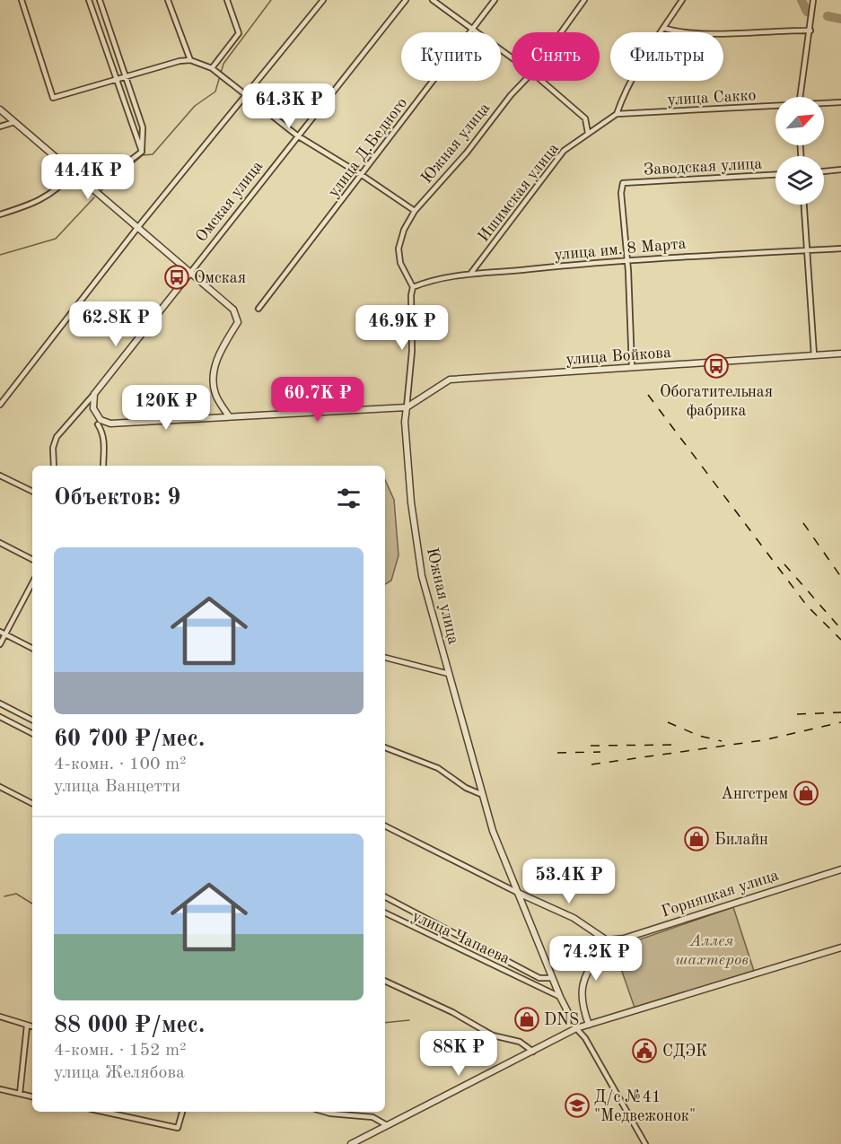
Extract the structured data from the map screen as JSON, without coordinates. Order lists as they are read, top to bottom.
{
  "streets": {
    "street": [
      "улица Сакко",
      "Южная улица",
      "улица Д.Бедного",
      "Заводская улица",
      "Ишимская улица",
      "Омская улица",
      "улица им. 8 Марта",
      "улица Войкова",
      "Горняцкая улица",
      "улица Чапаева"
    ]
  },
  "crossings": [
    ["улица Сакко", "Ишимская улица"],
    ["Южная улица", "улица им. 8 Марта"],
    ["Южная улица", "улица Войкова"],
    ["Южная улица", "улица Чапаева"],
    ["Заводская улица", "улица им. 8 Марта"],
    ["Ишимская улица", "улица им. 8 Марта"]
  ],
  "parks": ["Аллея шахтеров"],
  "places": {
    "bus stop": ["Омская", "Обогатительная фабрика"],
    "shop": ["Ангстрем", "Билайн", "DNS"],
    "public building": ["СДЭК"],
    "school or university": ["Д/с №41 \"Медвежонок\""]
  },
  "north": "top right",
  "page": {
    "chip": ["Купить", "Снять", "Фильтры"],
    "price": [
      "64.3K ₽",
      "44.4K ₽",
      "62.8K ₽",
      "46.9K ₽",
      "60.7K ₽",
      "120K ₽",
      "53.4K ₽",
      "74.2K ₽",
      "88K ₽"
    ],
    "heading": "Объектов: 9",
    "list": [
      {
        "name": "60 700 ₽/мес.",
        "note": "4-комн. · 100 m² · улица Ванцетти"
      },
      {
        "name": "88 000 ₽/мес.",
        "note": "4-комн. · 152 m² · улица Желябова"
      }
    ]
  }
}
